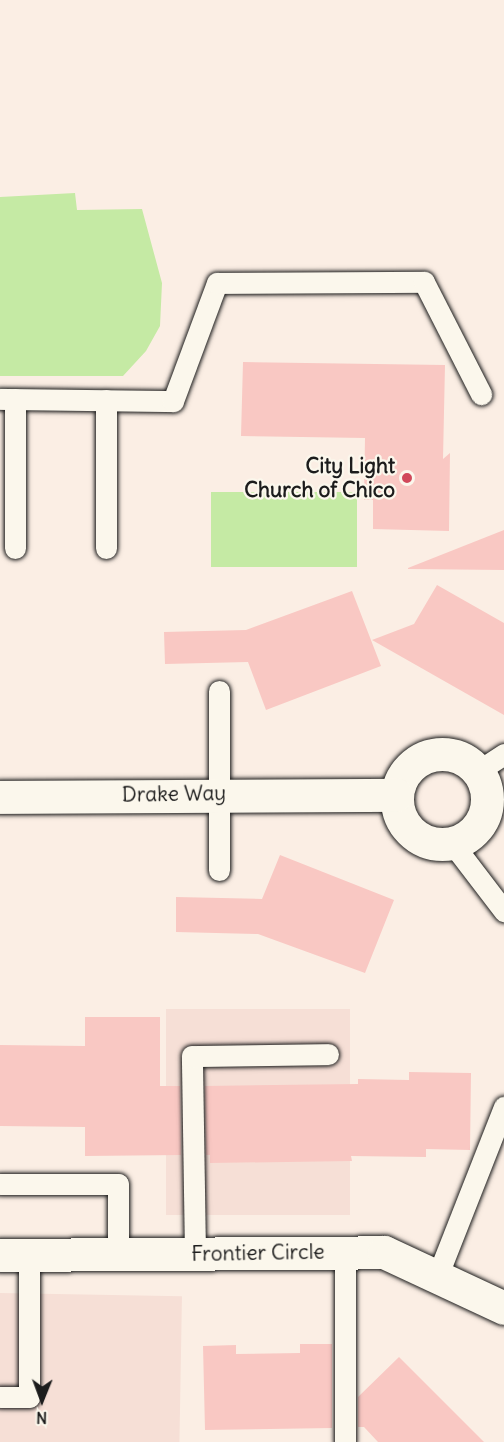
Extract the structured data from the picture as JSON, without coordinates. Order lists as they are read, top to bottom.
{
  "streets": {
    "street": ["Drake Way", "Frontier Circle"]
  },
  "places": ["City Light Church of Chico"],
  "north": "bottom"
}
